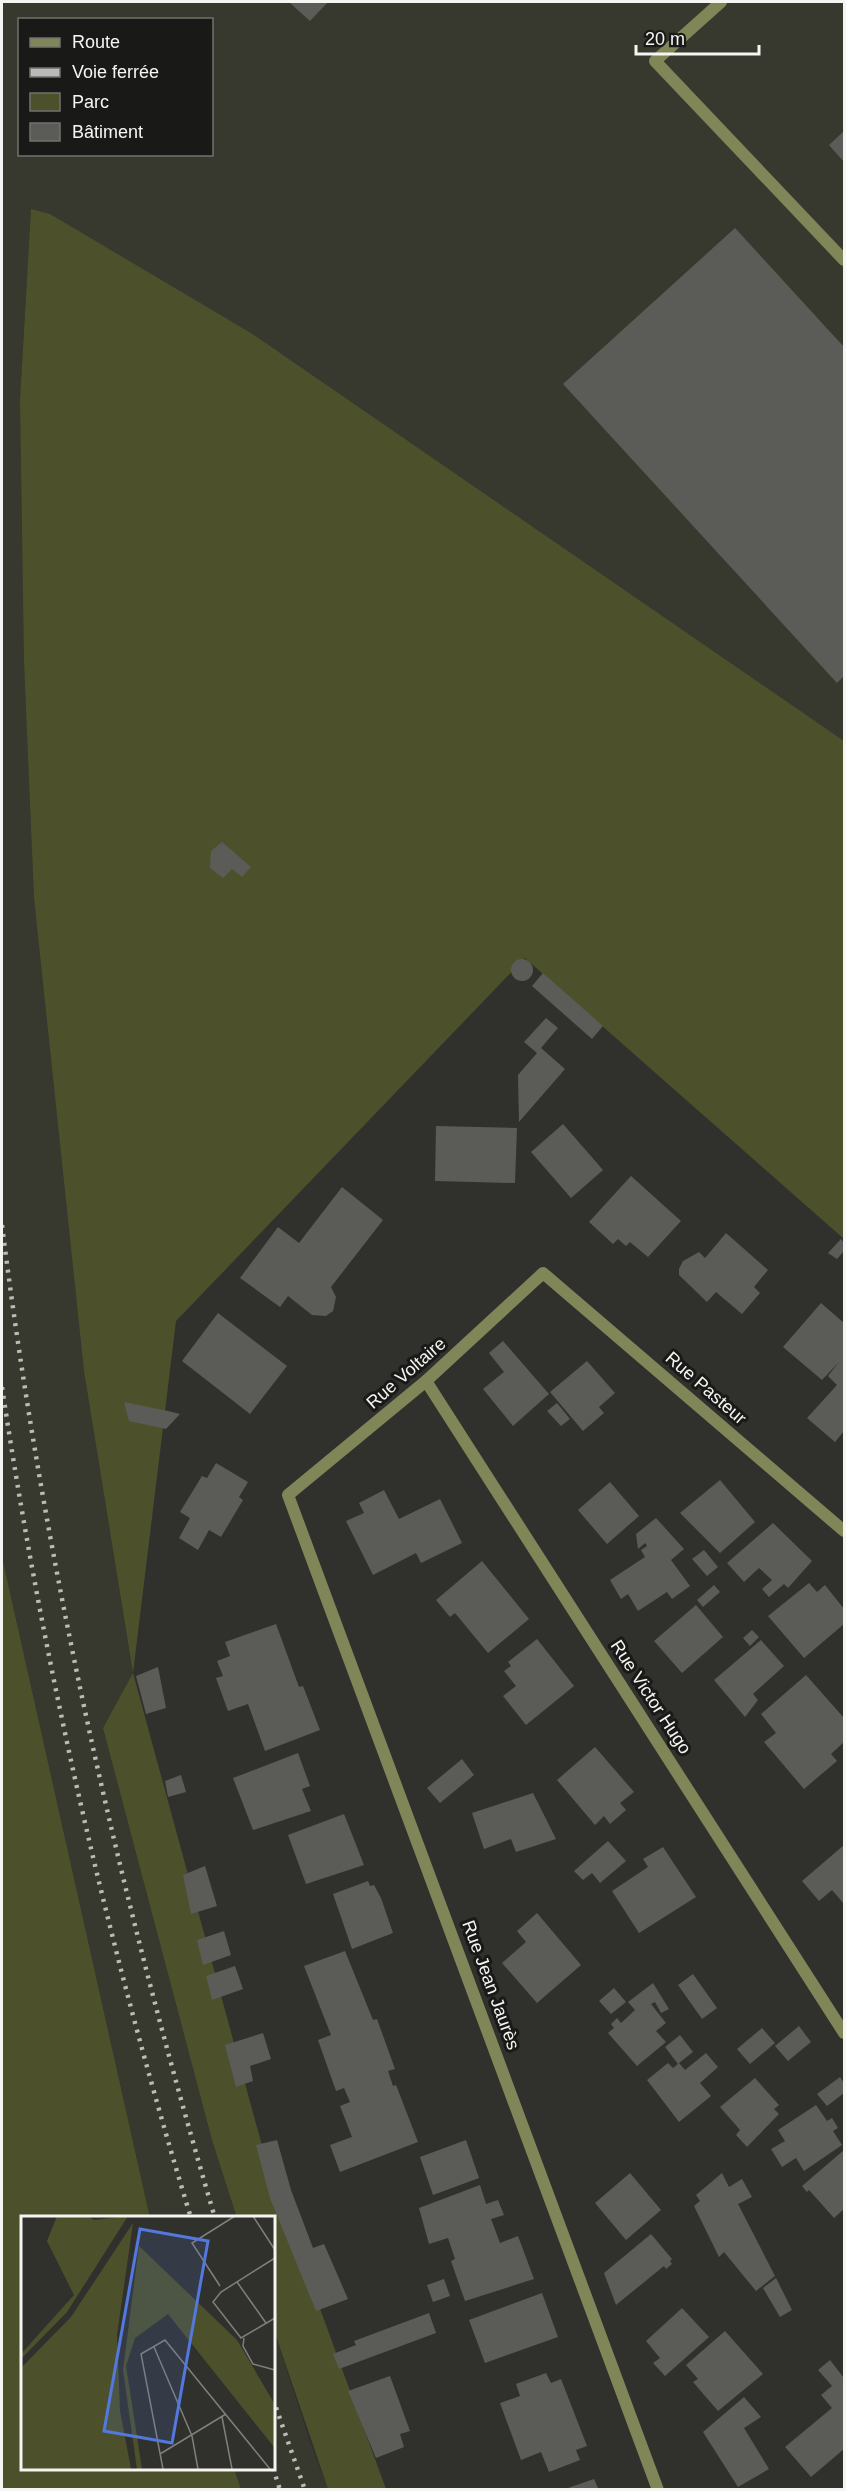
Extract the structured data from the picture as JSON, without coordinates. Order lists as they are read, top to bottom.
{
  "streets": {
    "street": [
      "Rue Voltaire",
      "Rue Pasteur",
      "Rue Victor Hugo",
      "Rue Jean Jaurès"
    ]
  },
  "crossings": [
    ["Rue Voltaire", "Rue Pasteur"],
    ["Rue Voltaire", "Rue Victor Hugo"],
    ["Rue Voltaire", "Rue Jean Jaurès"]
  ],
  "legend": [
    "Route",
    "Voie ferrée",
    "Parc",
    "Bâtiment"
  ],
  "scale_bar": "20 m"
}
